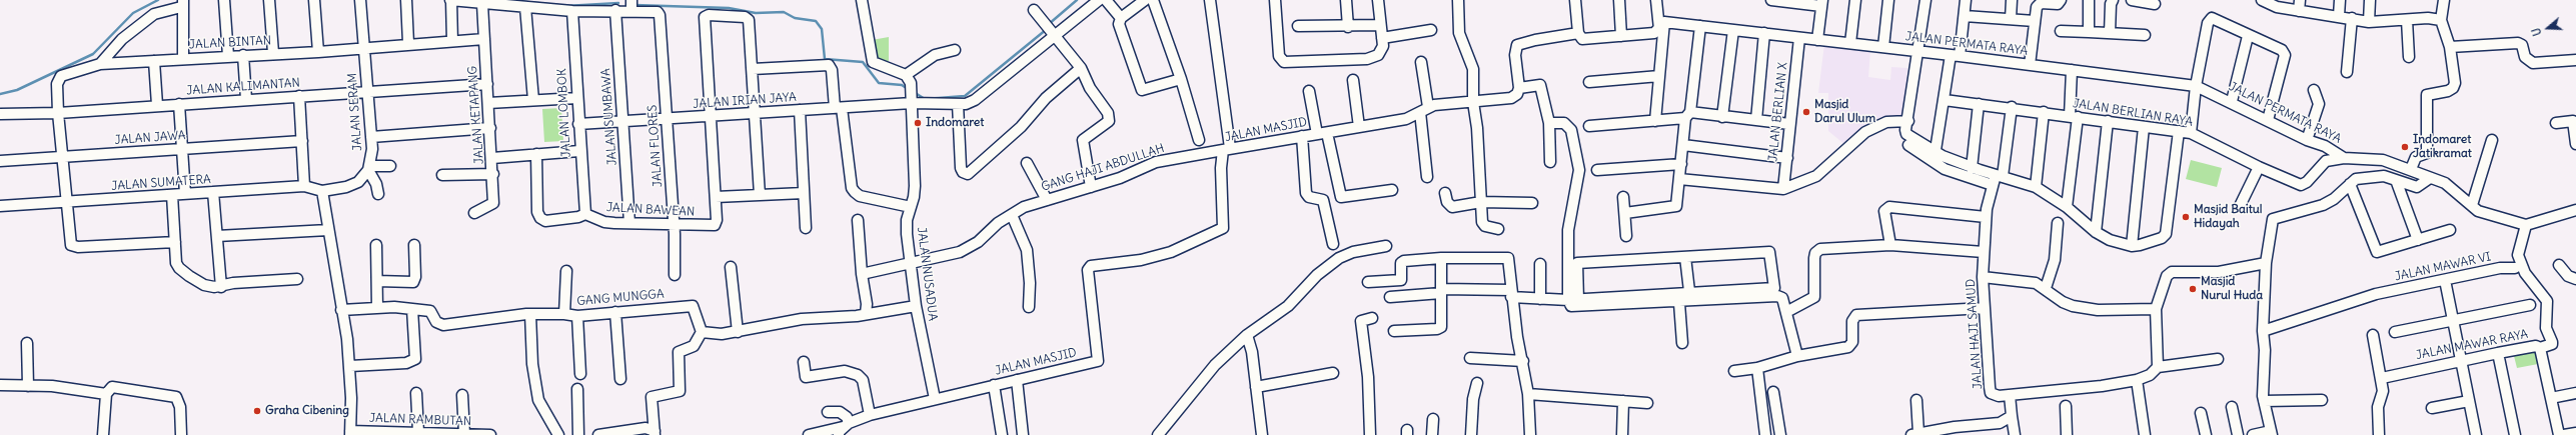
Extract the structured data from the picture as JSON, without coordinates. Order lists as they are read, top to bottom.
{
  "streets": {
    "street": [
      "JALAN BINTAN",
      "JALAN PERMATA RAYA",
      "JALAN KALIMANTAN",
      "JALAN IRIAN JAYA",
      "JALAN SERAM",
      "JALAN BERLIAN X",
      "JALAN LOMBOK",
      "JALAN BERLIAN RAYA",
      "JALAN KETAPANG",
      "JALAN SUMBAWA",
      "JALAN MASJID",
      "JALAN JAWA",
      "JALAN FLORES",
      "GANG HAJI ABDULLAH",
      "JALAN SUMATERA",
      "JALAN BAWEAN",
      "JALAN MAWAR VI",
      "JALAN NUSADUA",
      "GANG MUNGGA",
      "JALAN HAJI SAMUD",
      "JALAN MAWAR RAYA",
      "JALAN RAMBUTAN"
    ]
  },
  "crossings": [
    ["JALAN BINTAN", "JALAN KALIMANTAN"],
    ["JALAN BINTAN", "JALAN SERAM"],
    ["JALAN BINTAN", "JALAN KETAPANG"],
    ["JALAN BINTAN", "JALAN JAWA"],
    ["JALAN BINTAN", "JALAN SUMATERA"],
    ["JALAN PERMATA RAYA", "JALAN BERLIAN X"],
    ["JALAN PERMATA RAYA", "JALAN BERLIAN RAYA"],
    ["JALAN KALIMANTAN", "JALAN SERAM"],
    ["JALAN KALIMANTAN", "JALAN KETAPANG"],
    ["JALAN IRIAN JAYA", "JALAN LOMBOK"],
    ["JALAN IRIAN JAYA", "JALAN SUMBAWA"],
    ["JALAN IRIAN JAYA", "JALAN FLORES"],
    ["JALAN IRIAN JAYA", "JALAN NUSADUA"],
    ["JALAN LOMBOK", "JALAN BAWEAN"],
    ["JALAN BERLIAN RAYA", "JALAN HAJI SAMUD"],
    ["JALAN SUMBAWA", "JALAN BAWEAN"],
    ["JALAN MASJID", "GANG HAJI ABDULLAH"],
    ["JALAN MASJID", "JALAN NUSADUA"],
    ["JALAN FLORES", "JALAN BAWEAN"],
    ["GANG HAJI ABDULLAH", "JALAN NUSADUA"]
  ],
  "places": [
    "Masjid Darul Ulum",
    "Indomaret",
    "Indomaret Jatikramat",
    "Masjid Baitul Hidayah",
    "Masjid Nurul Huda",
    "Graha Cibening"
  ],
  "north": "left"
}
